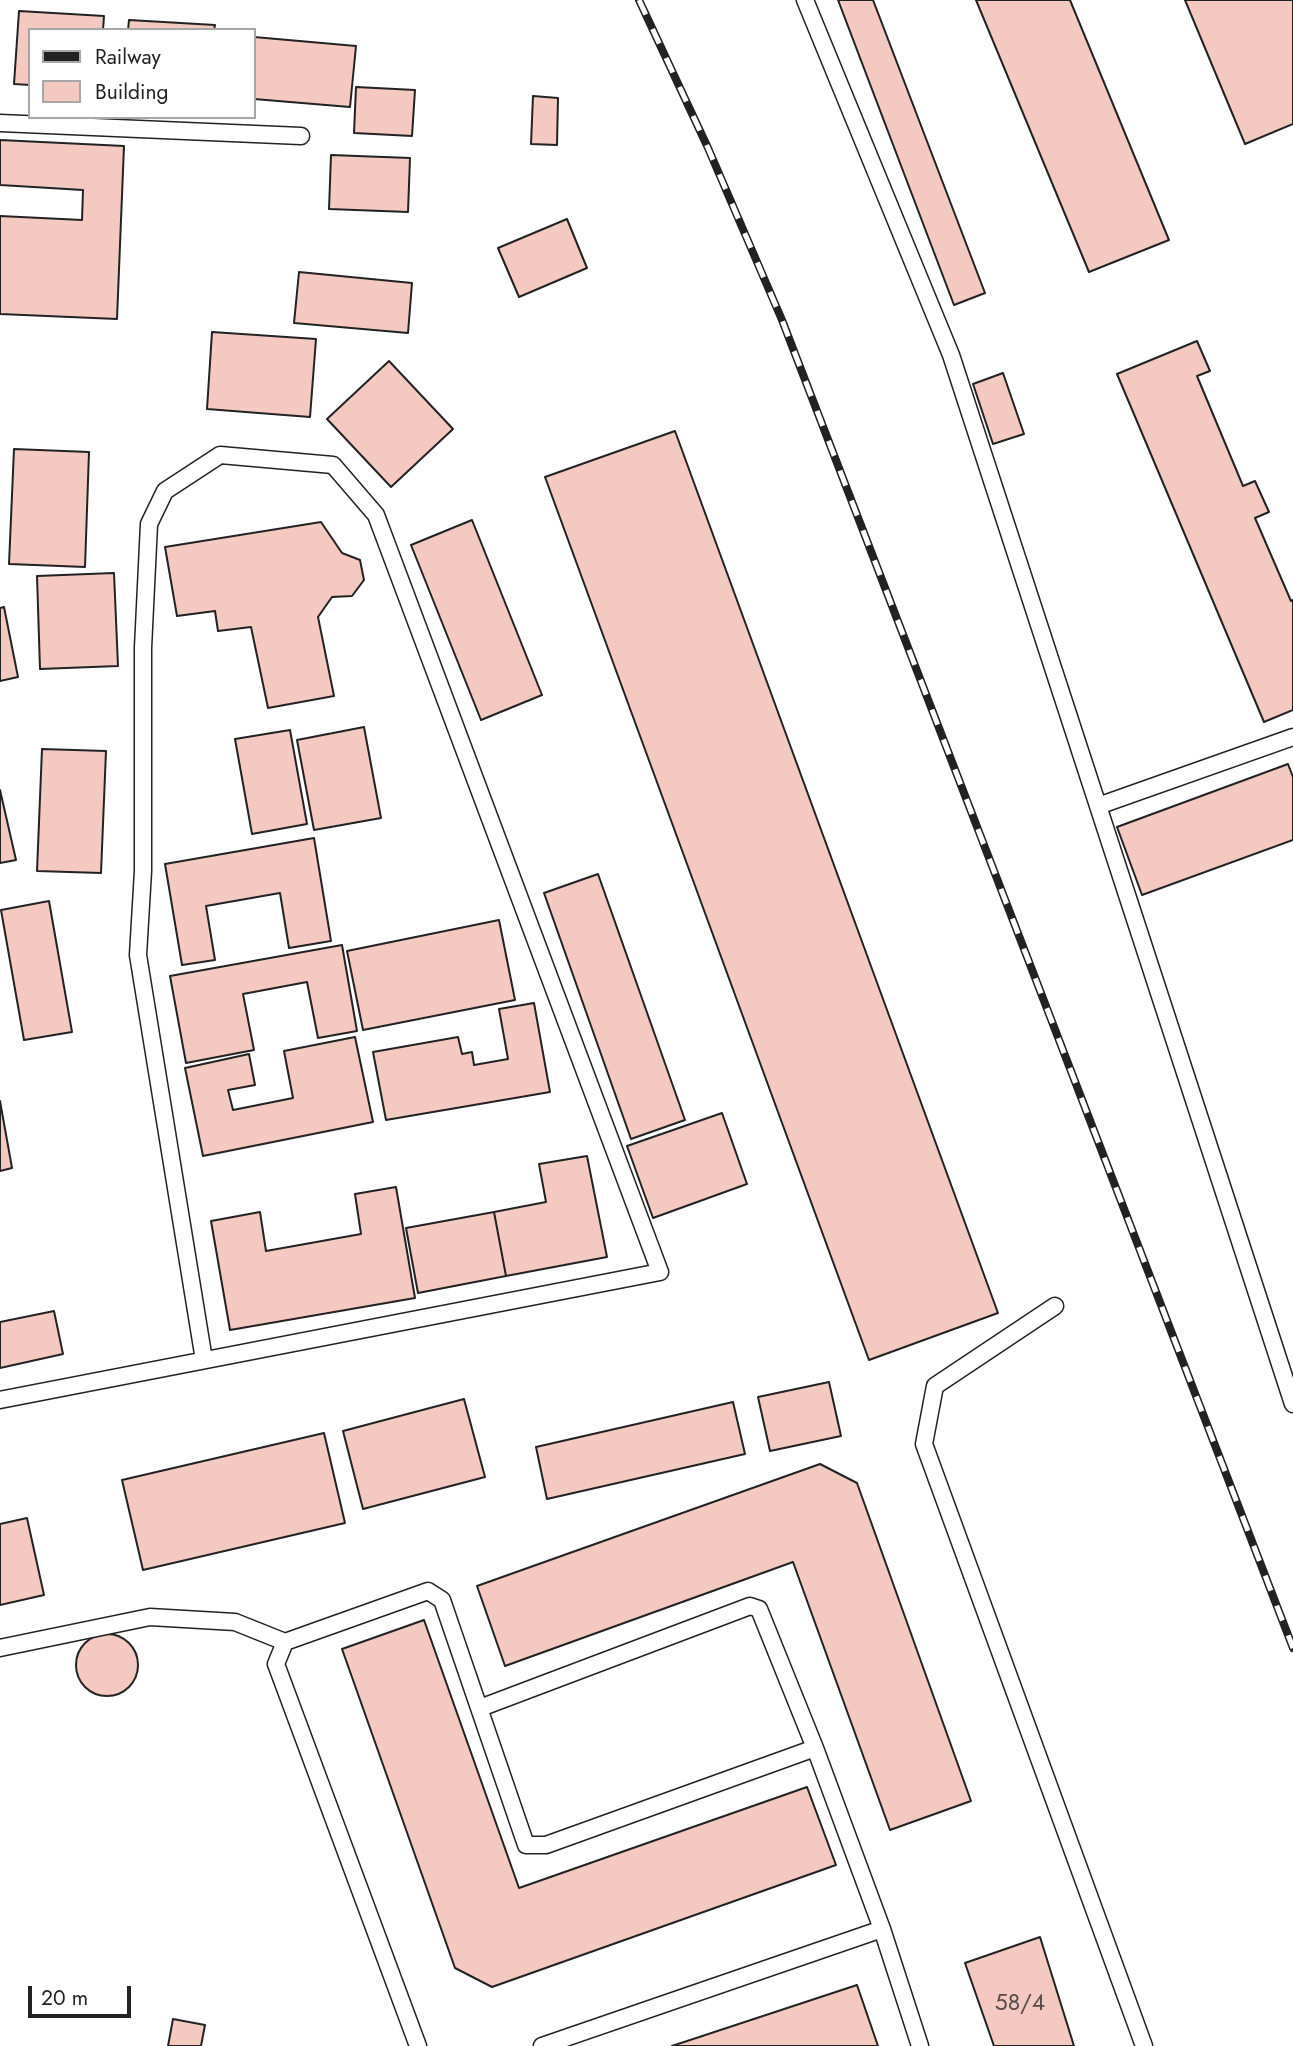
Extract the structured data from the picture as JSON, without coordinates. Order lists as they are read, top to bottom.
{
  "house_numbers": ["58/4"],
  "legend": ["Railway", "Building"],
  "scale_bar": "20 m"
}
